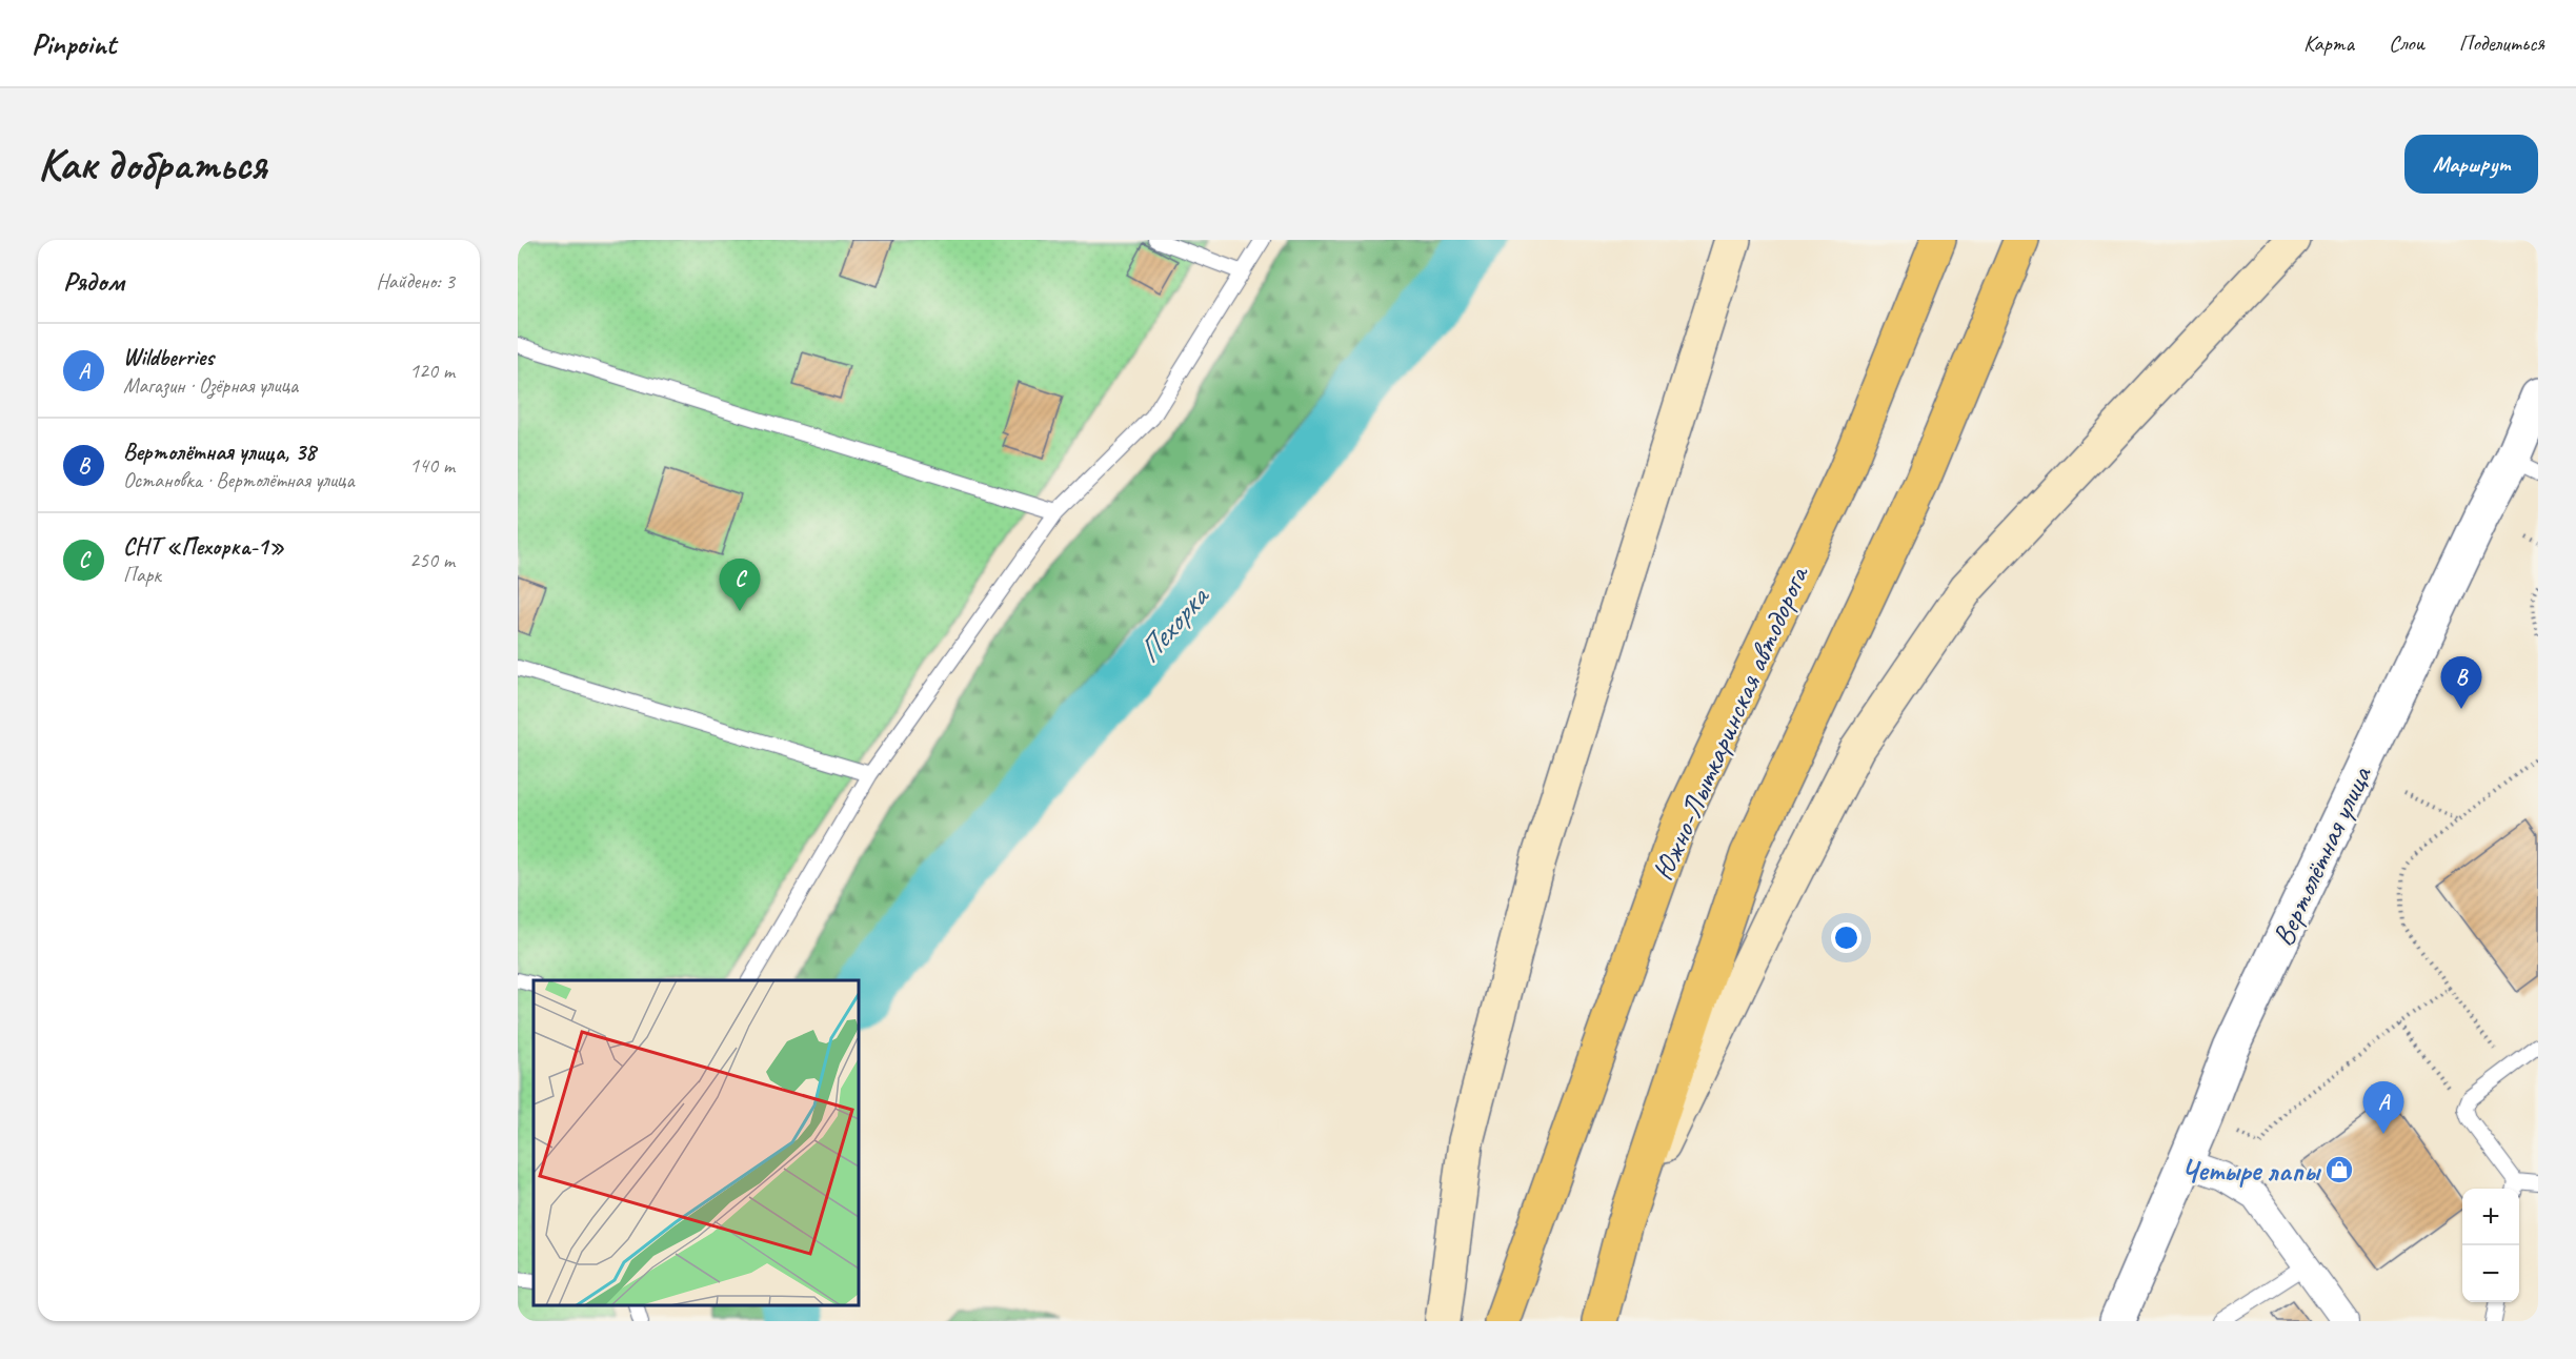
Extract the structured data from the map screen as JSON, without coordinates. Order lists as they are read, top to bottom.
{
  "streets": {
    "main road": ["Южно-Лыткаринская автодорога"],
    "street": ["Вертолётная улица"]
  },
  "water": ["Пехорка"],
  "places": {
    "shop": ["Четыре лапы"]
  },
  "page": {
    "header": "Pinpoint",
    "nav": ["Карта", "Слои", "Поделиться"],
    "buttons": "Маршрут",
    "title": "Как добраться",
    "heading": ["Рядом", "Найдено: 3"],
    "list": [
      {
        "mark": "A",
        "name": "Wildberries",
        "note": "Магазин · Озёрная улица",
        "value": "120 m"
      },
      {
        "mark": "B",
        "name": "Вертолётная улица, 38",
        "note": "Остановка · Вертолётная улица",
        "value": "140 m"
      },
      {
        "mark": "C",
        "name": "СНТ «Пехорка-1»",
        "note": "Парк",
        "value": "250 m"
      }
    ],
    "pins": ["C", "B", "A"],
    "map_buttons": ["+", "−"]
  }
}
